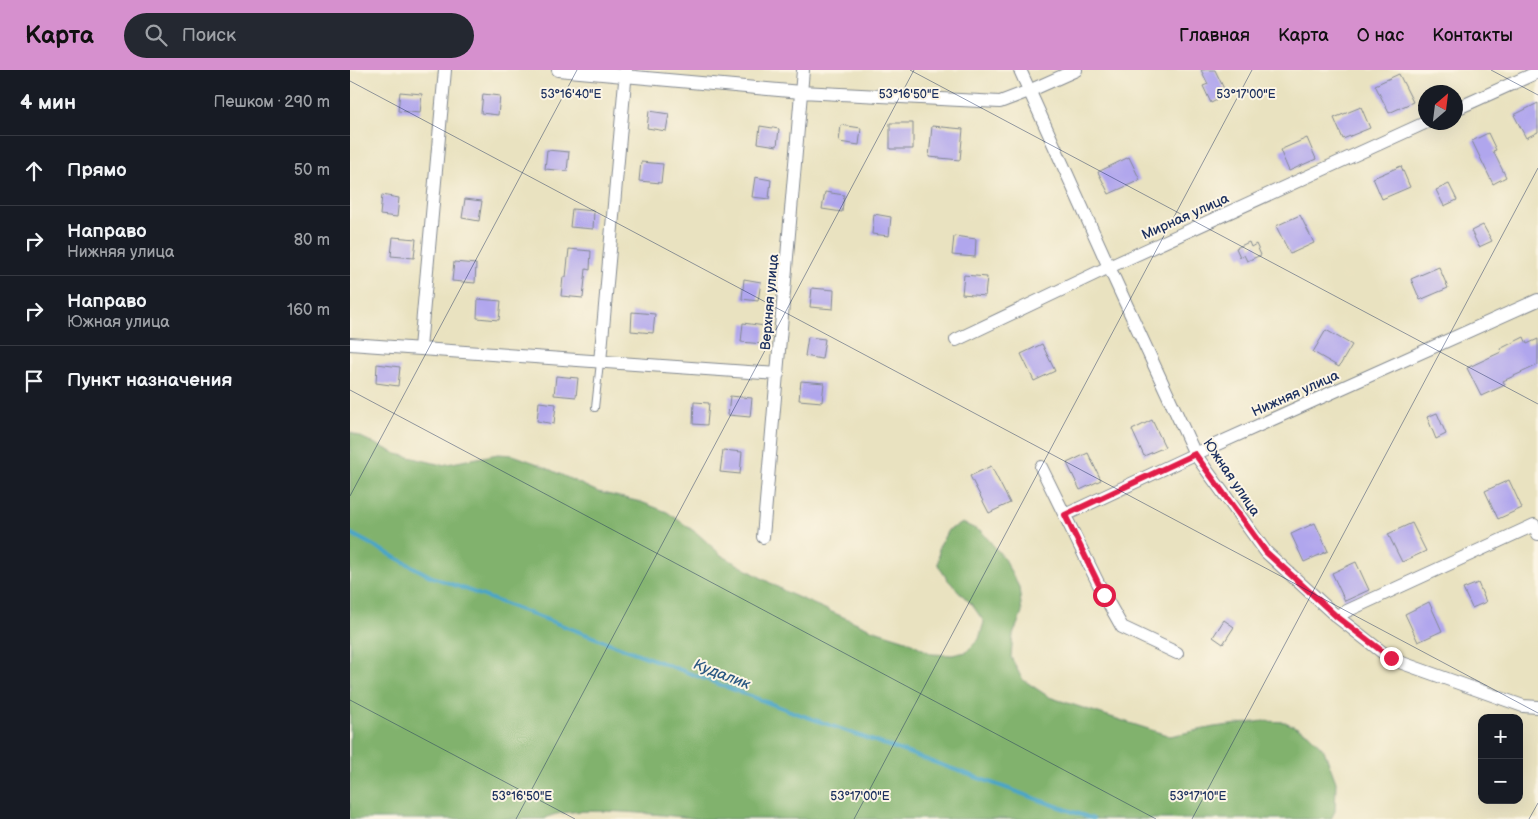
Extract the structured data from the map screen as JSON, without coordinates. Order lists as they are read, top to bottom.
{
  "streets": {
    "street": [
      "Мирная улица",
      "Верхняя улица",
      "Нижняя улица",
      "Южная улица"
    ]
  },
  "crossings": [
    ["Мирная улица", "Южная улица"],
    ["Нижняя улица", "Южная улица"]
  ],
  "water": ["Кудалик"],
  "north": "top right",
  "page": {
    "header": "Карта",
    "search": "Поиск",
    "nav": [
      "Главная",
      "Карта",
      "О нас",
      "Контакты"
    ],
    "heading": ["4 мин", "Пешком · 290 m"],
    "list": [
      ["Прямо", "50 m"],
      ["Направо", "Нижняя улица", "80 m"],
      ["Направо", "Южная улица", "160 m"],
      "Пункт назначения"
    ],
    "map_buttons": ["+", "−"]
  },
  "coordinates": [
    "53°16'40\"E",
    "53°16'50\"E",
    "53°17'00\"E",
    "53°17'10\"E"
  ]
}
